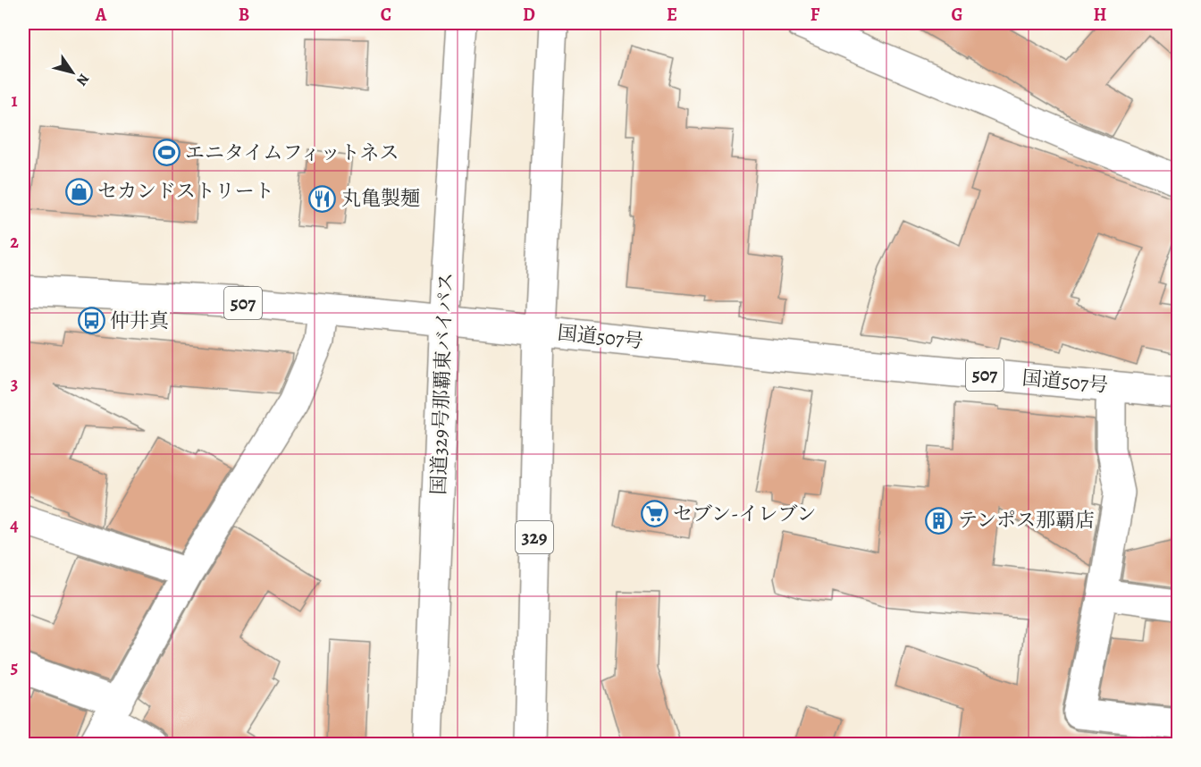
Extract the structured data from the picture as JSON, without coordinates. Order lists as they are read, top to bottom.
{
  "streets": {
    "main road": [
      "507",
      "国道507号",
      "国道329号那覇東バイパス",
      "329"
    ]
  },
  "crossings": [
    ["国道507号", "国道329号那覇東バイパス"],
    ["国道507号", "329"]
  ],
  "places": {
    "sports": ["エニタイムフィットネス"],
    "shop": ["セカンドストリート"],
    "restaurant": ["丸亀製麺"],
    "bus stop": ["仲井真"],
    "supermarket": ["セブン-イレブン"],
    "building": ["テンポス那覇店"]
  },
  "north": "bottom right",
  "grid": {
    "columns": [
      "A",
      "B",
      "C",
      "D",
      "E",
      "F",
      "G",
      "H"
    ],
    "rows": [
      "1",
      "2",
      "3",
      "4",
      "5"
    ]
  }
}
